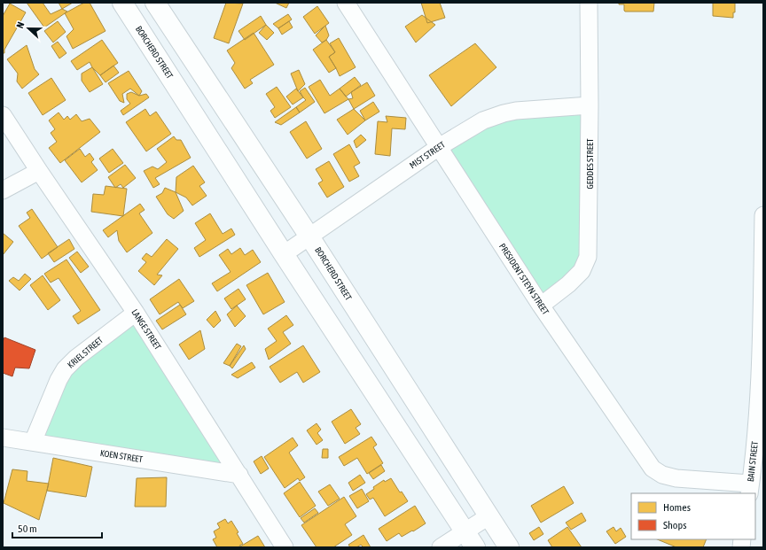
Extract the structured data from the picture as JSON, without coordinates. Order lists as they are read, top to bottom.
{
  "streets": {
    "highway": ["BORCHERD STREET"],
    "street": [
      "MIST STREET",
      "GEDDES STREET",
      "PRESIDENT STEYN STREET",
      "LANGE STREET",
      "KRIEL STREET",
      "KOEN STREET",
      "BAIN STREET"
    ]
  },
  "crossings": [
    ["BORCHERD STREET", "MIST STREET"],
    ["MIST STREET", "GEDDES STREET"],
    ["MIST STREET", "PRESIDENT STEYN STREET"],
    ["GEDDES STREET", "PRESIDENT STEYN STREET"],
    ["PRESIDENT STEYN STREET", "BAIN STREET"],
    ["LANGE STREET", "KRIEL STREET"],
    ["LANGE STREET", "KOEN STREET"],
    ["KRIEL STREET", "KOEN STREET"]
  ],
  "legend": ["Homes", "Shops"],
  "scale_bar": "50 m",
  "north": "left"
}
